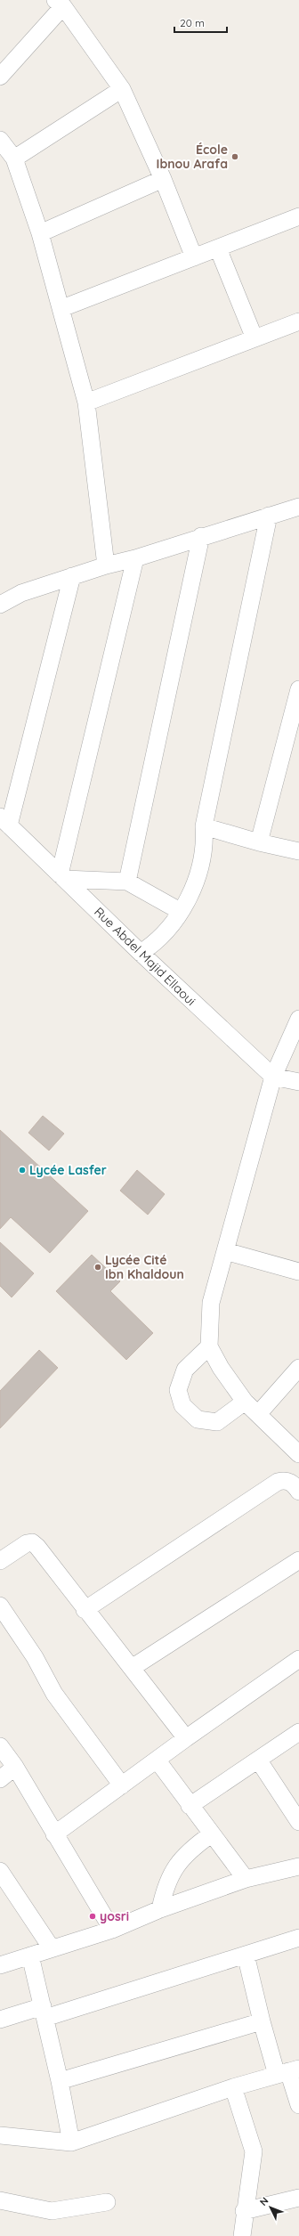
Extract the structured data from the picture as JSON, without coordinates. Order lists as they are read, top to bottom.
{
  "streets": {
    "street": ["Rue Abdel Majid Ellaoui"]
  },
  "places": [
    "École Ibnou Arafa",
    "Lycée Lasfer",
    "Lycée Cité Ibn Khaldoun",
    "yosri"
  ],
  "scale_bar": "20 m",
  "north": "top left"
}
